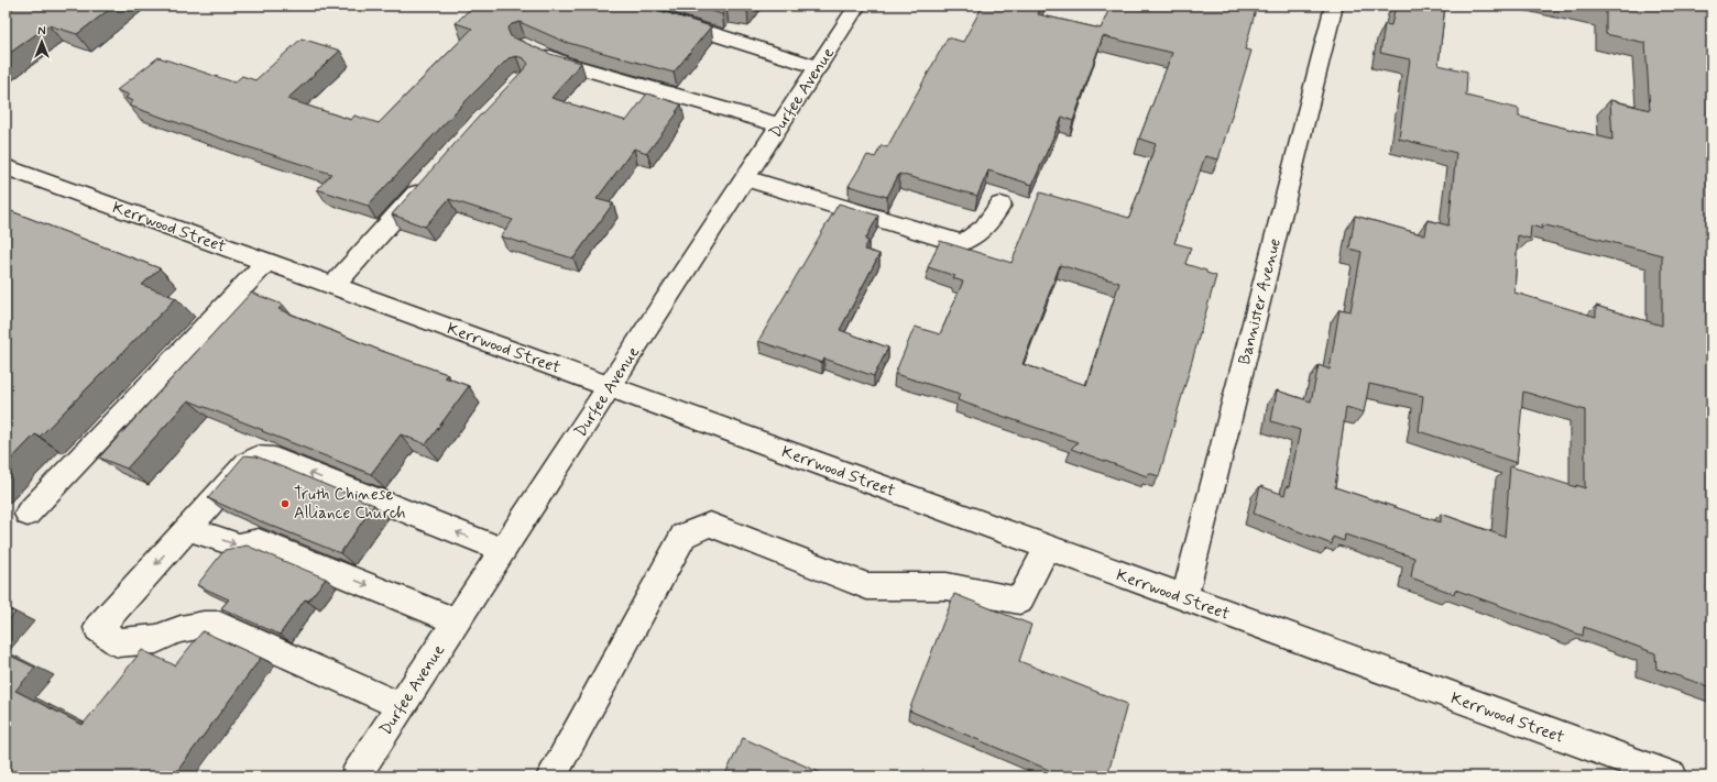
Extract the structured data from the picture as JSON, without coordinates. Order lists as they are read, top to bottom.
{
  "streets": {
    "street": ["Durfee Avenue", "Kerrwood Street", "Bannister Avenue"]
  },
  "crossings": [
    ["Durfee Avenue", "Kerrwood Street"],
    ["Kerrwood Street", "Bannister Avenue"]
  ],
  "places": ["Truth Chinese Alliance Church"],
  "north": "top"
}
